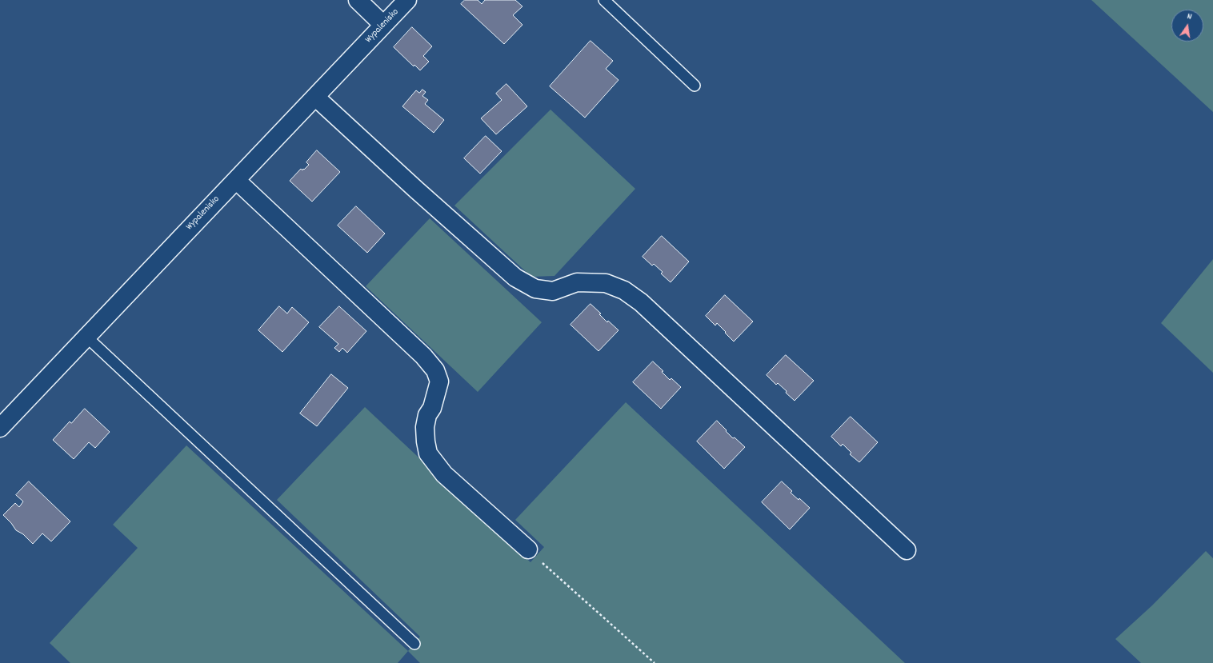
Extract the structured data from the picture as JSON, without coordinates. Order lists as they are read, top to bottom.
{
  "streets": {
    "street": ["Wypalenisko"]
  },
  "north": "top"
}
